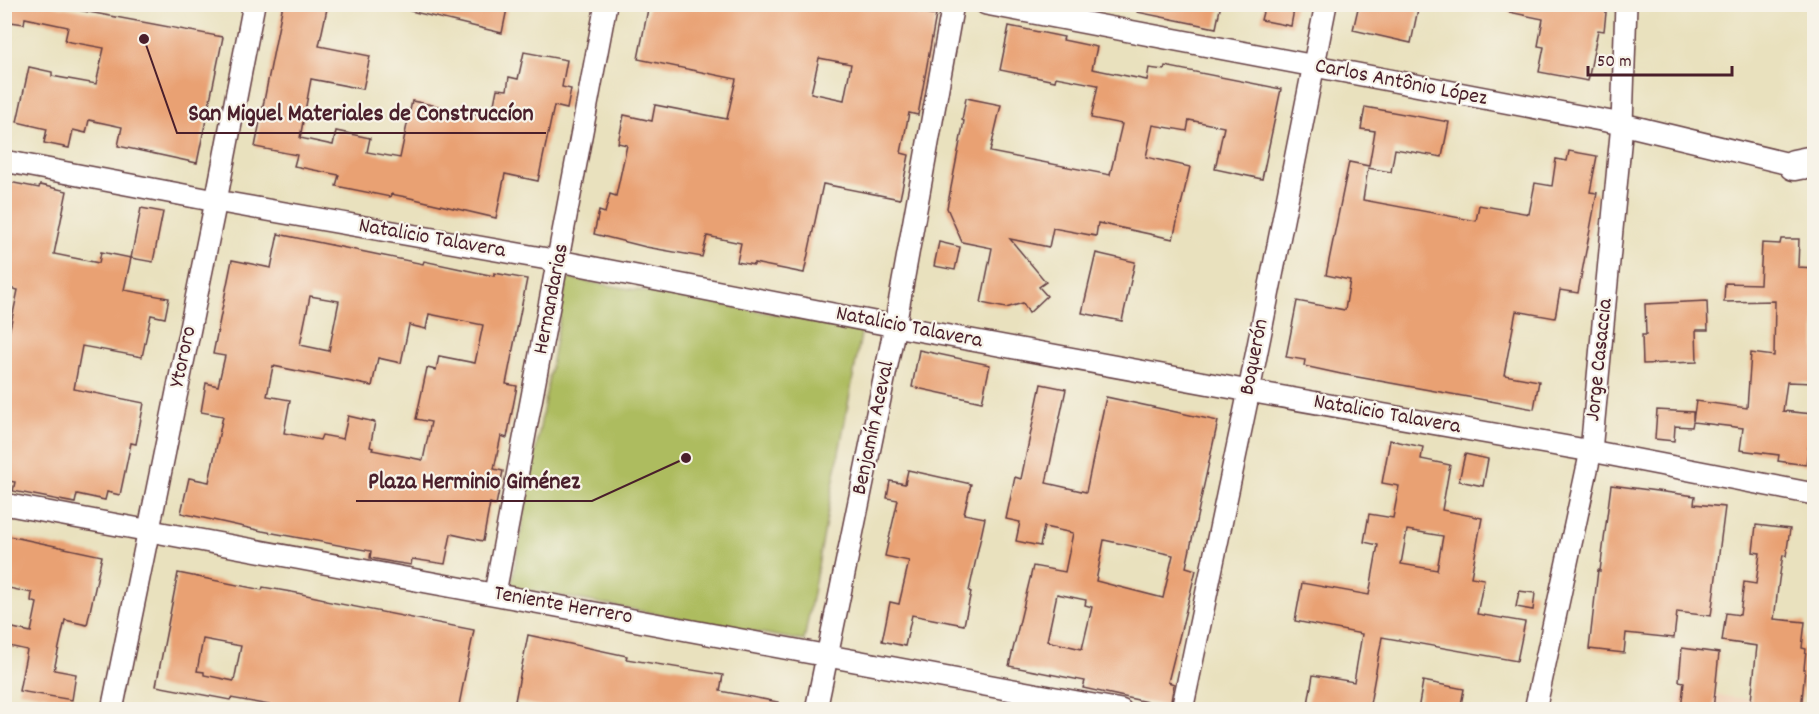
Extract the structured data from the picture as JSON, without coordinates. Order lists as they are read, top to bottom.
{
  "streets": {
    "street": [
      "Carlos Antônio López",
      "Natalicio Talavera",
      "Hernandarias",
      "Ytororo",
      "Boquerón",
      "Jorge Casaccia",
      "Benjamín Aceval",
      "Teniente Herrero"
    ]
  },
  "crossings": [
    ["Carlos Antônio López", "Boquerón"],
    ["Carlos Antônio López", "Jorge Casaccia"],
    ["Natalicio Talavera", "Hernandarias"],
    ["Natalicio Talavera", "Ytororo"],
    ["Natalicio Talavera", "Boquerón"],
    ["Natalicio Talavera", "Jorge Casaccia"],
    ["Natalicio Talavera", "Benjamín Aceval"],
    ["Hernandarias", "Teniente Herrero"],
    ["Ytororo", "Teniente Herrero"],
    ["Benjamín Aceval", "Teniente Herrero"]
  ],
  "places": ["San Miguel Materiales de Construccíon", "Plaza Herminio Giménez"],
  "scale_bar": "50 m"
}
